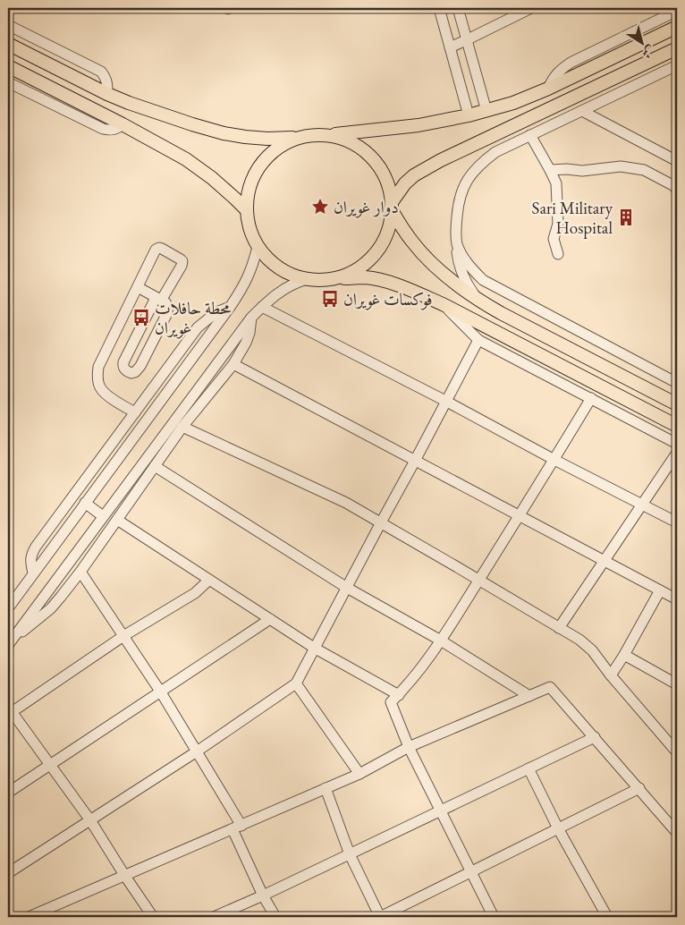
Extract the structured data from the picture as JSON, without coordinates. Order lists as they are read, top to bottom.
{
  "places": {
    "place": ["دوار غويران"],
    "building": ["Sari Military Hospital"],
    "bus stop": ["فوكسات غويران", "محطة حافلات غويران"]
  },
  "north": "bottom right"
}
